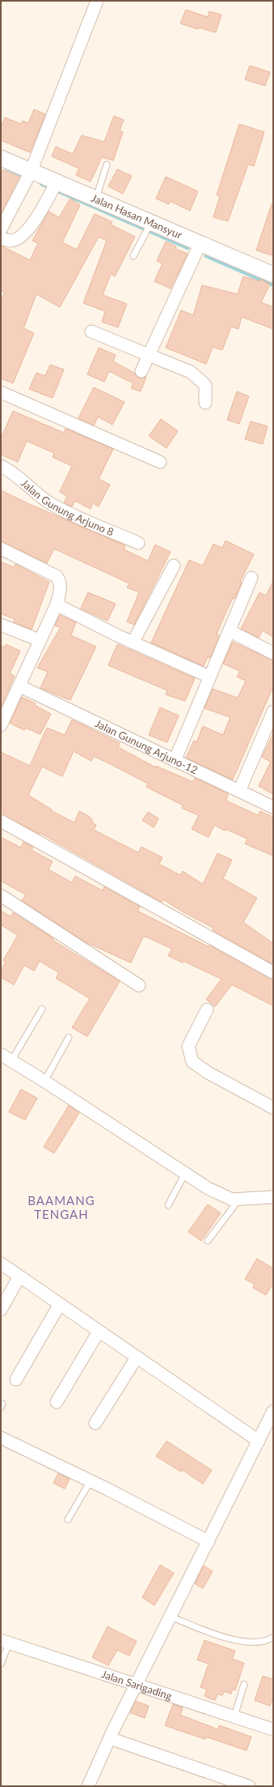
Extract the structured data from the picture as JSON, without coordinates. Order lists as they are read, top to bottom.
{
  "streets": {
    "street": [
      "Jalan Hasan Mansyur",
      "Jalan Gunung Arjuno 8",
      "Jalan Gunung Arjuno-12",
      "Jalan Sarigading"
    ]
  },
  "districts": ["BAAMANG TENGAH"]
}
